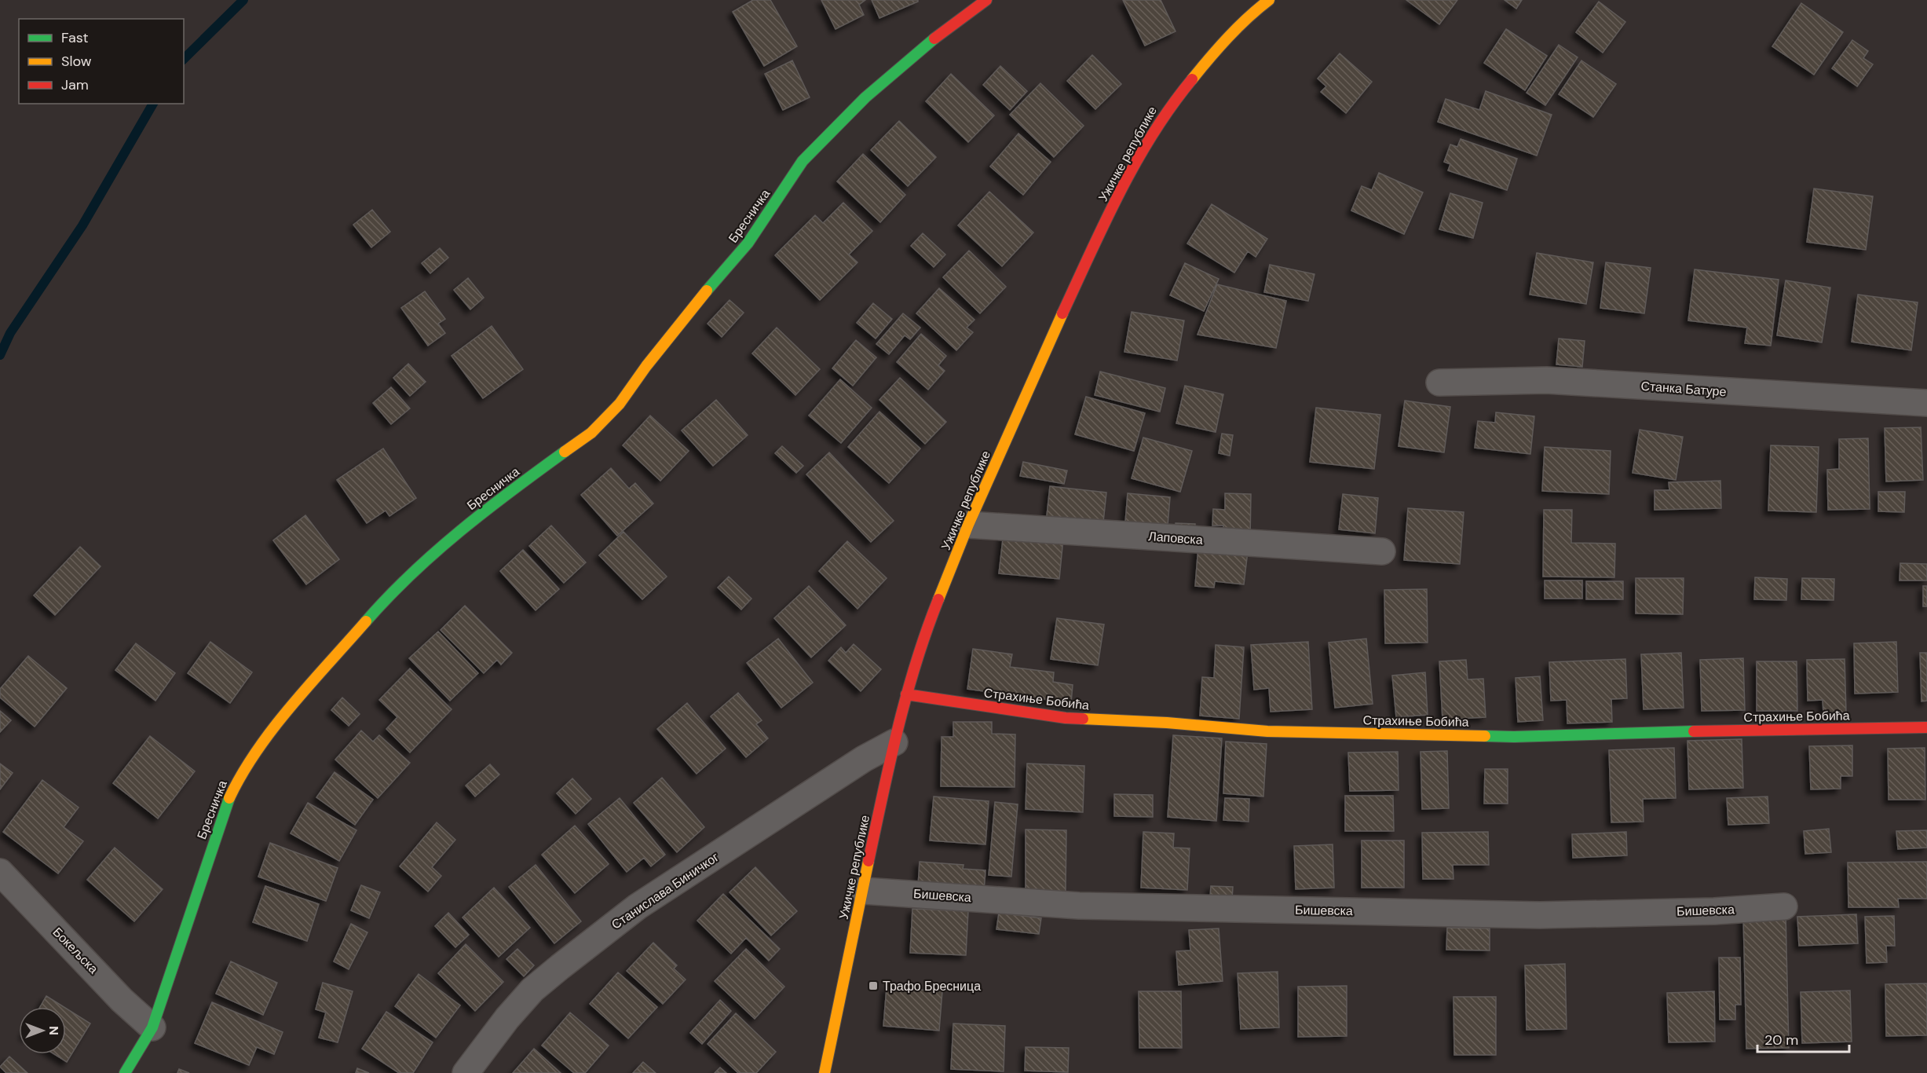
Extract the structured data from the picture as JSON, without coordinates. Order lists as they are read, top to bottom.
{
  "streets": {
    "street": [
      "Ужичке републике",
      "Бресничка",
      "Станка Батуре",
      "Лаповска",
      "Страхиње Бобића",
      "Станислава Биничког",
      "Бишевска",
      "Бокељска"
    ]
  },
  "crossings": [
    ["Ужичке републике", "Лаповска"],
    ["Ужичке републике", "Страхиње Бобића"],
    ["Ужичке републике", "Станислава Биничког"],
    ["Ужичке републике", "Бишевска"],
    ["Бресничка", "Бокељска"]
  ],
  "places": {
    "transit": ["Трафо Бресница"]
  },
  "legend": ["Fast", "Slow", "Jam"],
  "scale_bar": "20 m",
  "north": "right"
}
